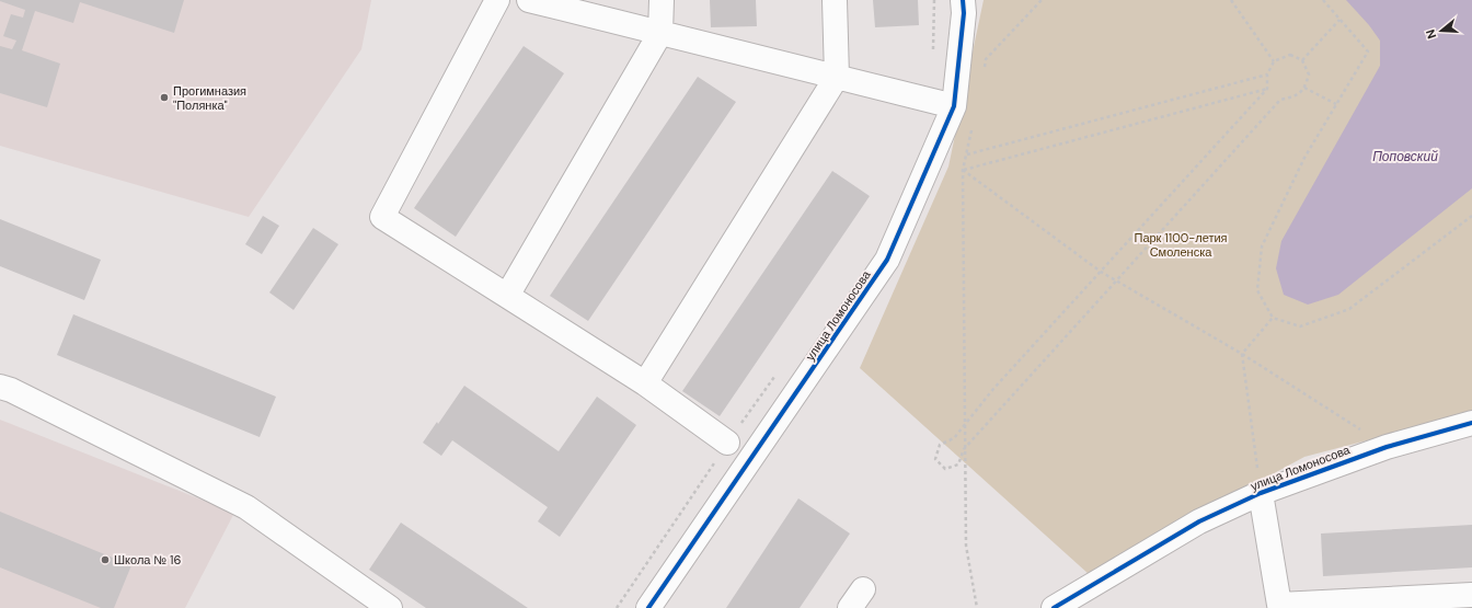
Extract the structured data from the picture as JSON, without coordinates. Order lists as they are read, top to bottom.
{
  "streets": {
    "street": ["улица Ломоносова"]
  },
  "water": ["Поповский"],
  "parks": ["Парк 1100-летия Смоленска"],
  "places": ["Прогимназия \"Полянка\"", "Школа № 16"],
  "north": "left"
}
